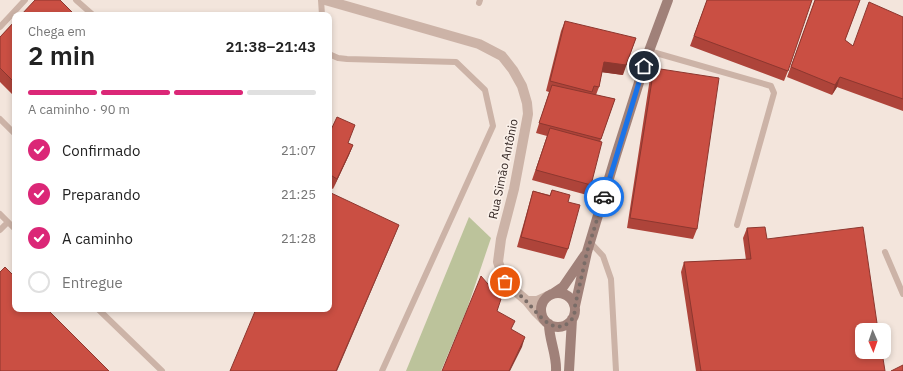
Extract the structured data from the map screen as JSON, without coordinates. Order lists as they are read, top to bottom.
{
  "streets": {
    "street": ["Rua Simão Antônio"]
  },
  "north": "bottom",
  "page": {
    "heading": ["2 min", "Chega em", "21:38–21:43"],
    "bar": "A caminho · 90 m",
    "list": [
      ["Confirmado", "21:07"],
      ["Preparando", "21:25"],
      ["A caminho", "21:28"],
      "Entregue"
    ]
  }
}
